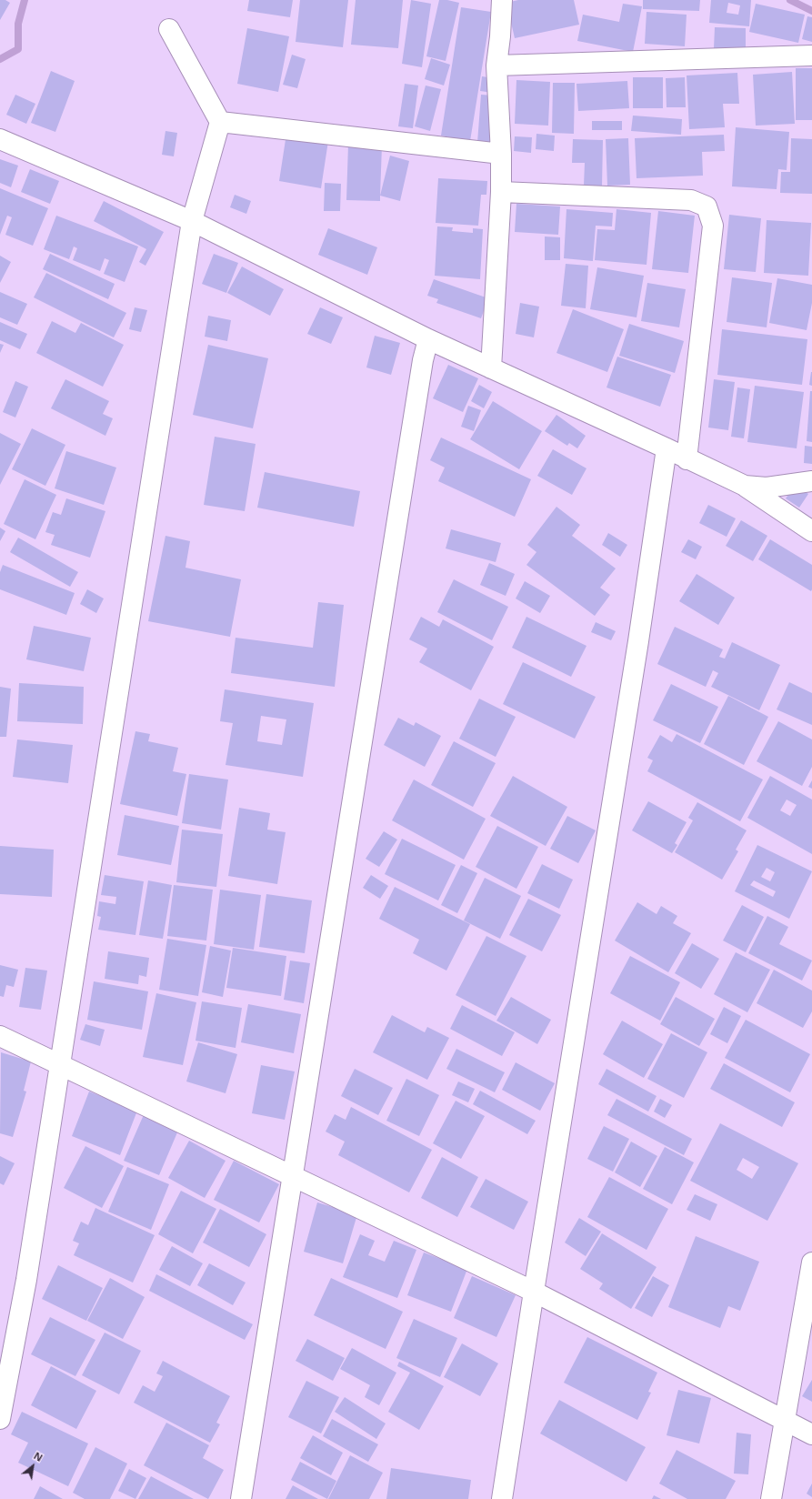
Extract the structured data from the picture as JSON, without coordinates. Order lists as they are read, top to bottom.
{
  "north": "top right"
}
